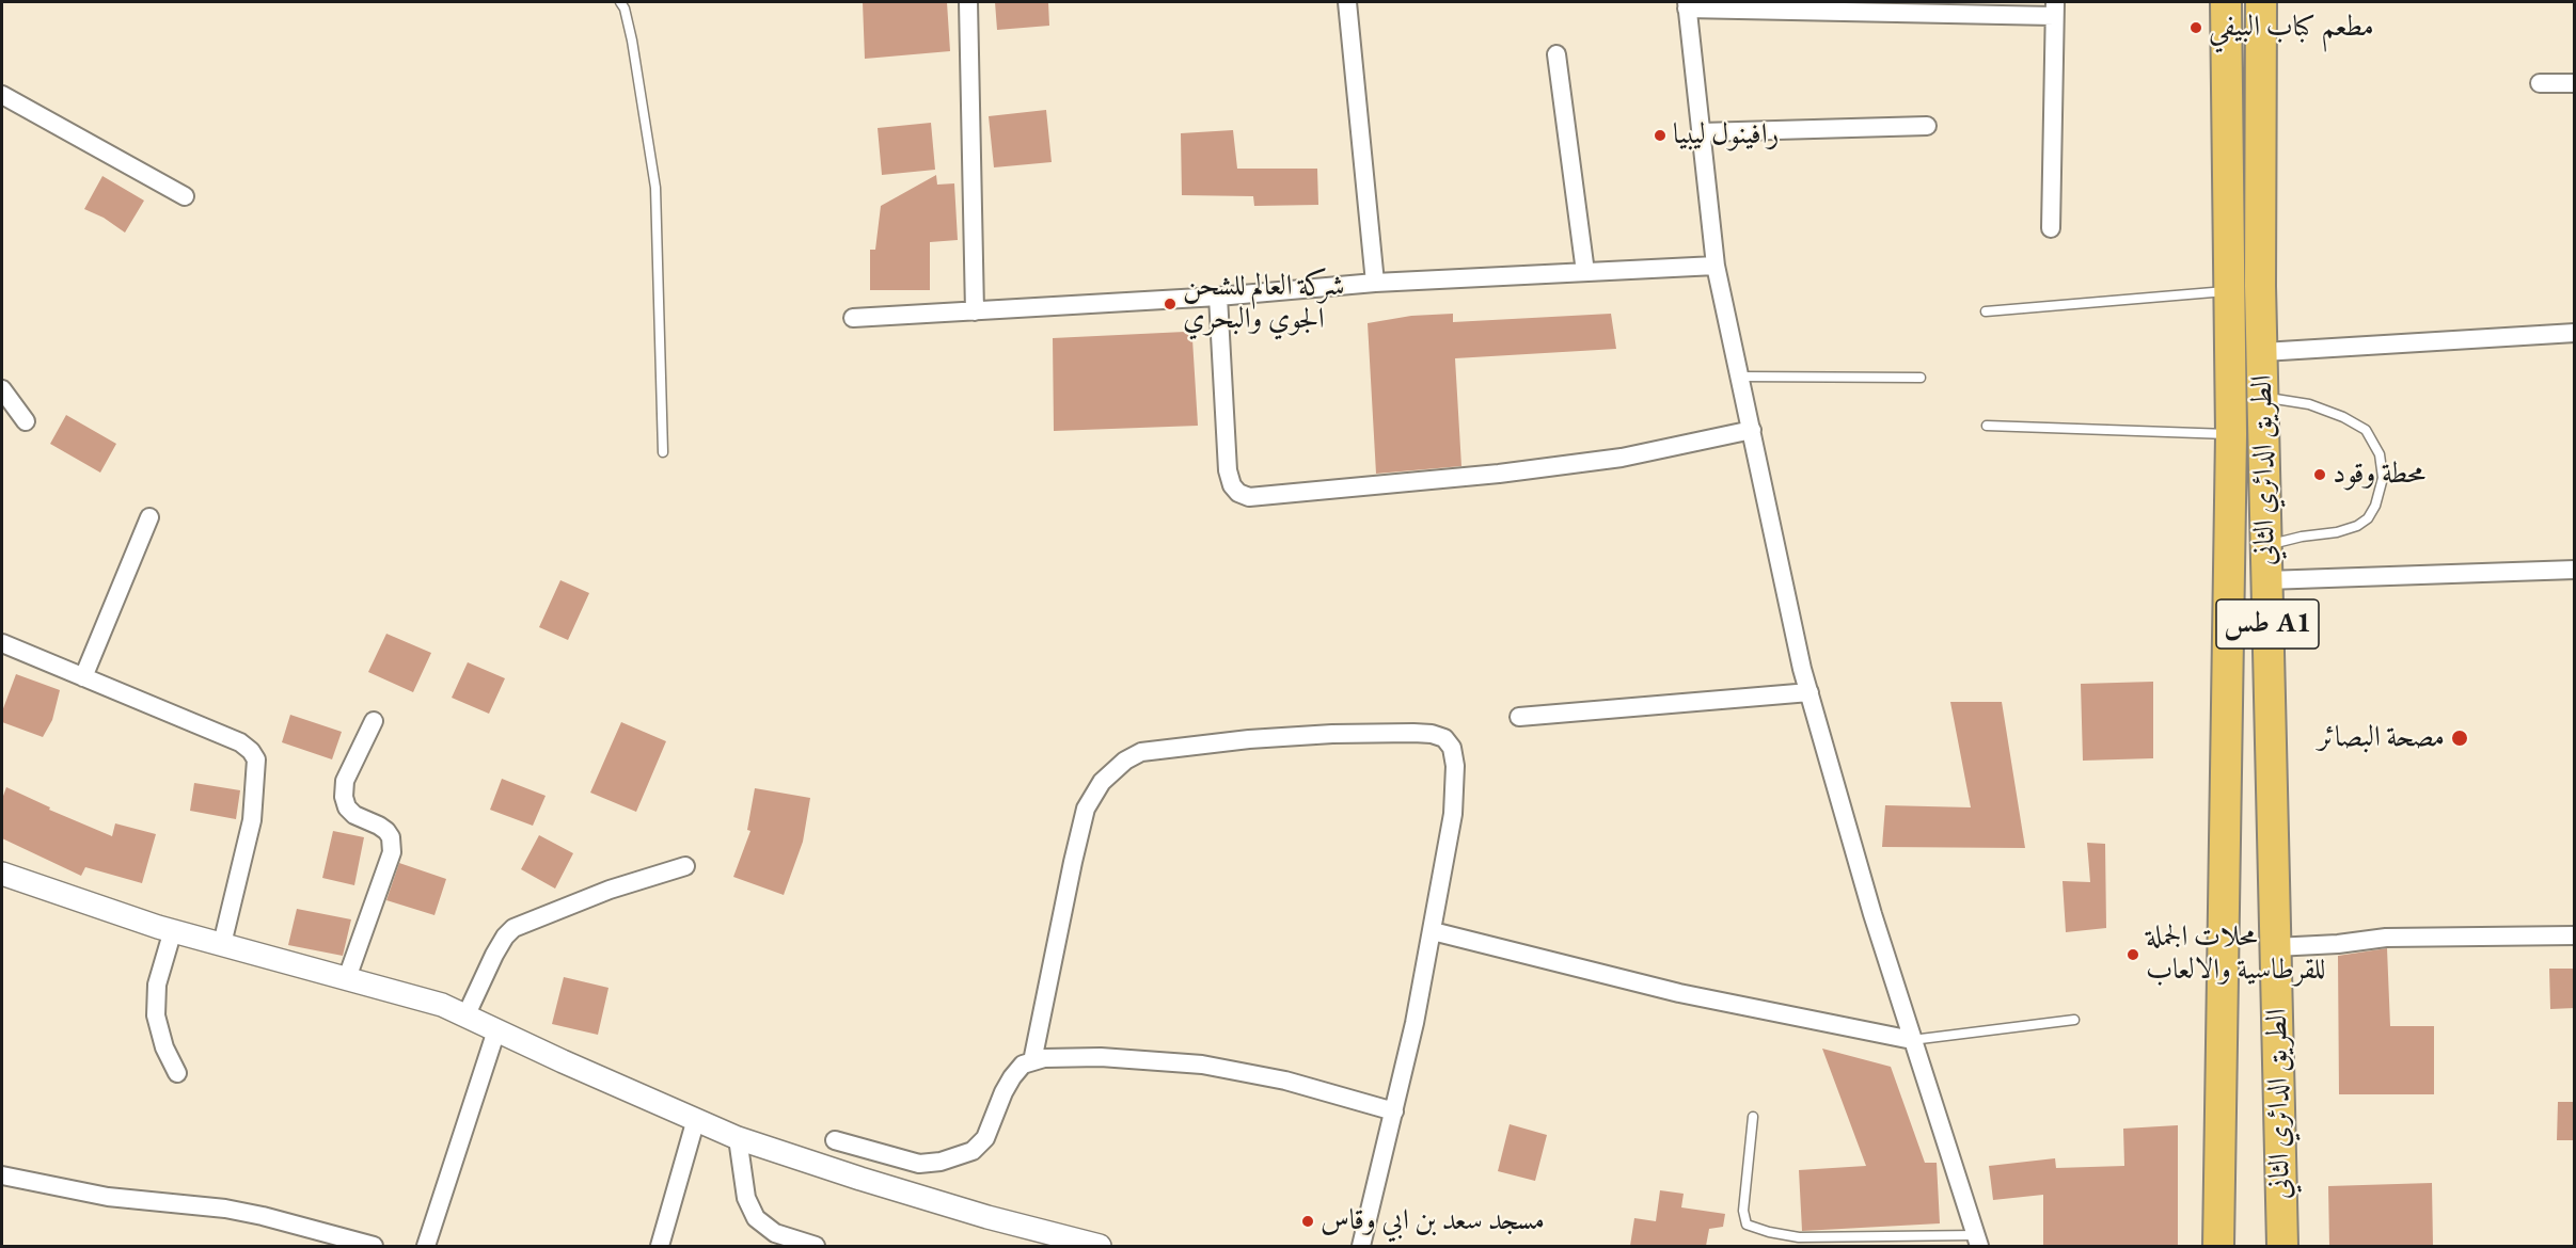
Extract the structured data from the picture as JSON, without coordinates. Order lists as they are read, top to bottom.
{
  "streets": {
    "highway": ["الطريق الدائري الثاني", "طس A1"]
  },
  "places": [
    "مطعم كباب البيفي",
    "رافينول ليبيا",
    "شركة العالم للشحن الجوي والبحري",
    "محطة وقود",
    "مصحة البصائر",
    "محلات الجملة للقرطاسية والالعاب",
    "مسجد سعد بن ابي وقاس"
  ]
}
